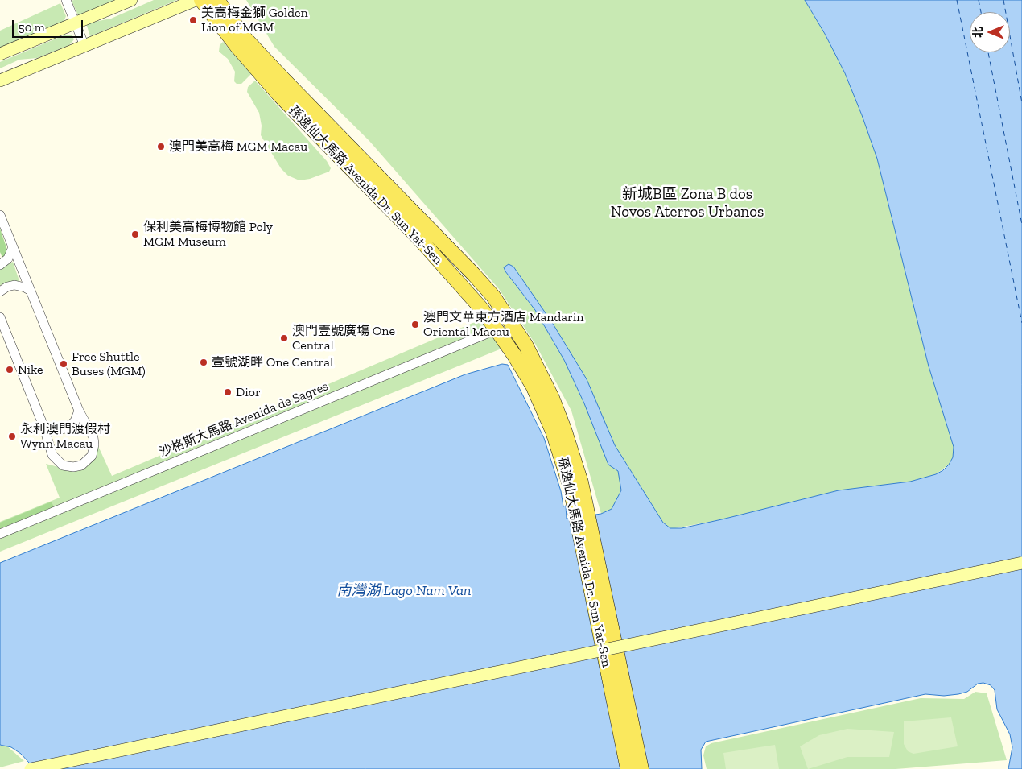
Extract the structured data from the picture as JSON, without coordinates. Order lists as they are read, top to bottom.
{
  "streets": {
    "main road": ["孫逸仙大馬路 Avenida Dr. Sun Yat-Sen"],
    "street": ["沙格斯大馬路 Avenida de Sagres"]
  },
  "crossings": [
    ["孫逸仙大馬路 Avenida Dr. Sun Yat-Sen", "沙格斯大馬路 Avenida de Sagres"]
  ],
  "districts": ["新城B區 Zona B dos Novos Aterros Urbanos"],
  "water": ["南灣湖 Lago Nam Van"],
  "places": [
    "美高梅金獅 Golden Lion of MGM",
    "澳門美高梅 MGM Macau",
    "保利美高梅博物館 Poly MGM Museum",
    "澳門文華東方酒店 Mandarin Oriental Macau",
    "澳門壹號廣塲 One Central",
    "壹號湖畔 One Central",
    "Free Shuttle Buses (MGM)",
    "Nike",
    "Dior",
    "永利澳門渡假村 Wynn Macau"
  ],
  "scale_bar": "50 m",
  "north": "left"
}
